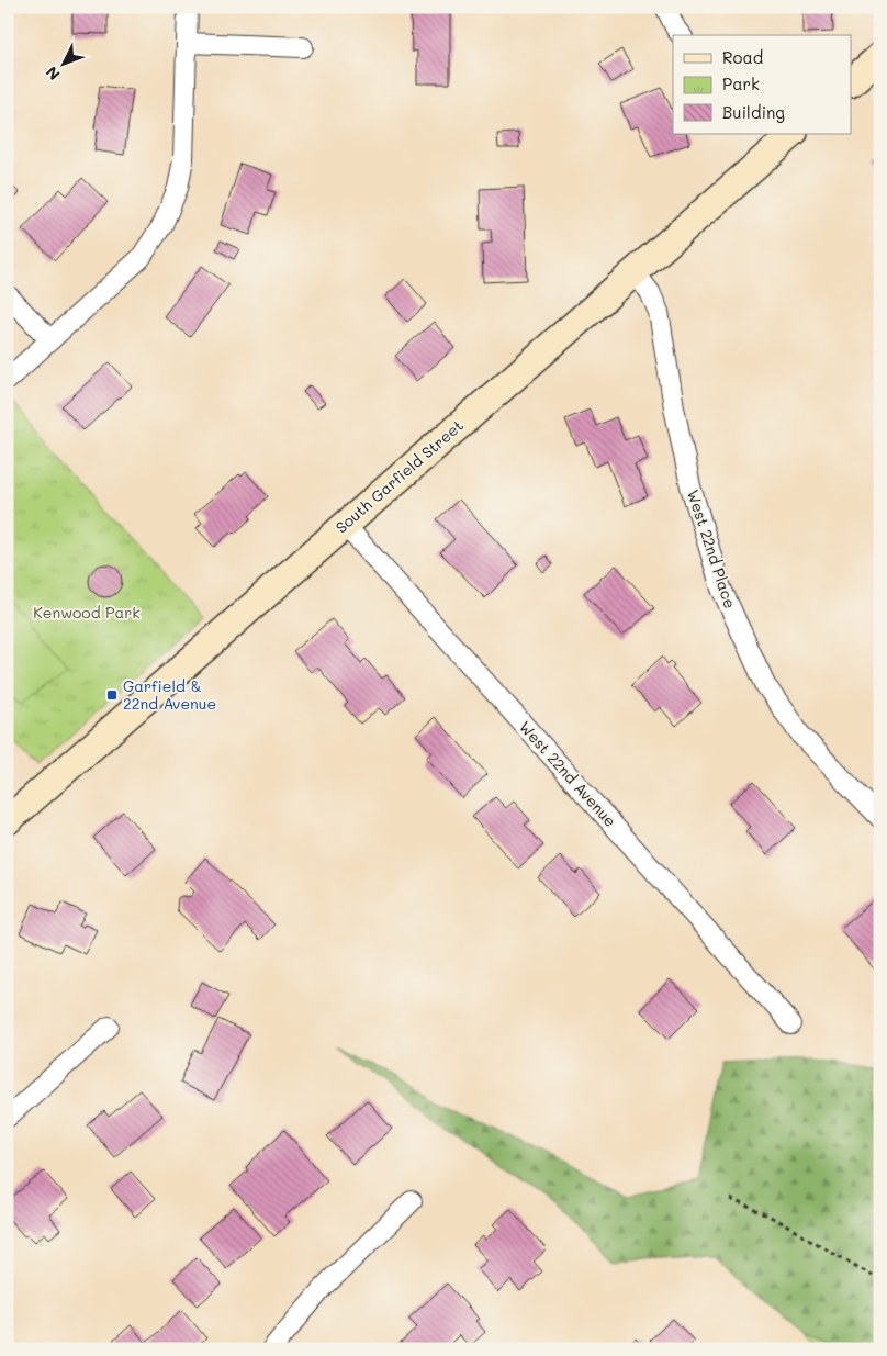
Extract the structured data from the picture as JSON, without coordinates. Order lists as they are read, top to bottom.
{
  "streets": {
    "street": ["South Garfield Street", "West 22nd Place", "West 22nd Avenue"]
  },
  "crossings": [
    ["South Garfield Street", "West 22nd Place"],
    ["South Garfield Street", "West 22nd Avenue"]
  ],
  "parks": ["Kenwood Park"],
  "places": {
    "transit": ["Garfield & 22nd Avenue"]
  },
  "legend": ["Road", "Park", "Building"],
  "north": "bottom left"
}
